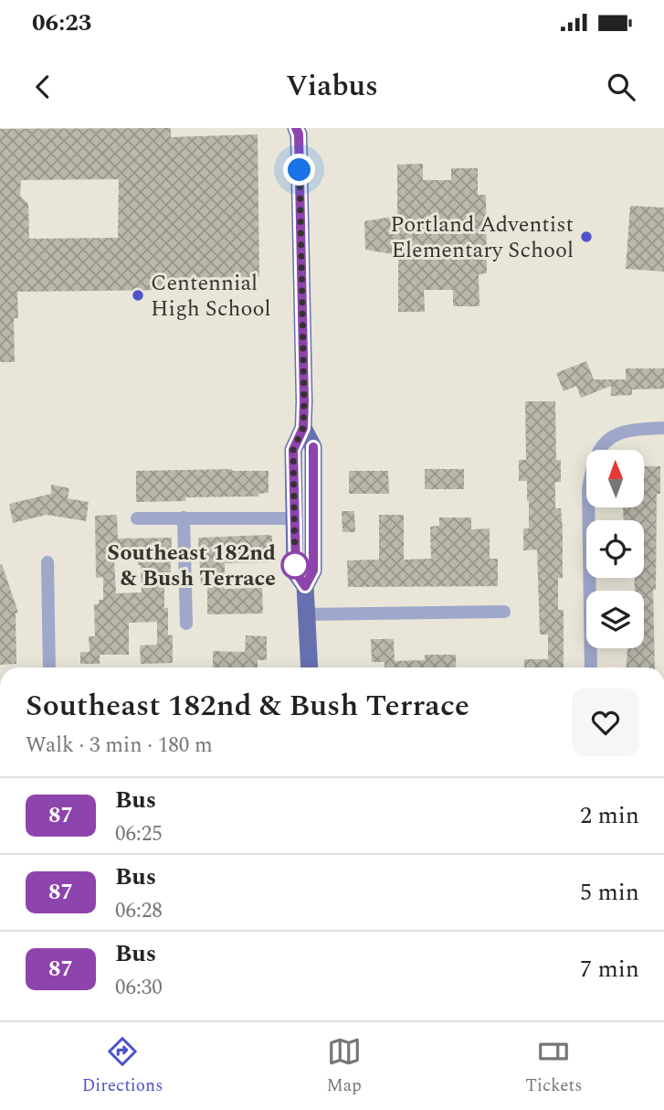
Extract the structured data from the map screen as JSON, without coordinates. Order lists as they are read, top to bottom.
{
  "places": ["Portland Adventist Elementary School", "Centennial High School", "Southeast 182nd & Bush Terrace"],
  "lines": ["bus line 87"],
  "north": "top",
  "page": {
    "status": "06:23",
    "header": "Viabus",
    "heading": ["Southeast 182nd & Bush Terrace", "Walk · 3 min · 180 m"],
    "list": [
      {
        "mark": "87",
        "name": "Bus",
        "note": "06:25",
        "value": "2 min"
      },
      {
        "mark": "87",
        "name": "Bus",
        "note": "06:28",
        "value": "5 min"
      },
      {
        "mark": "87",
        "name": "Bus",
        "note": "06:30",
        "value": "7 min"
      }
    ],
    "tabs": ["Directions", "Map", "Tickets"]
  }
}
